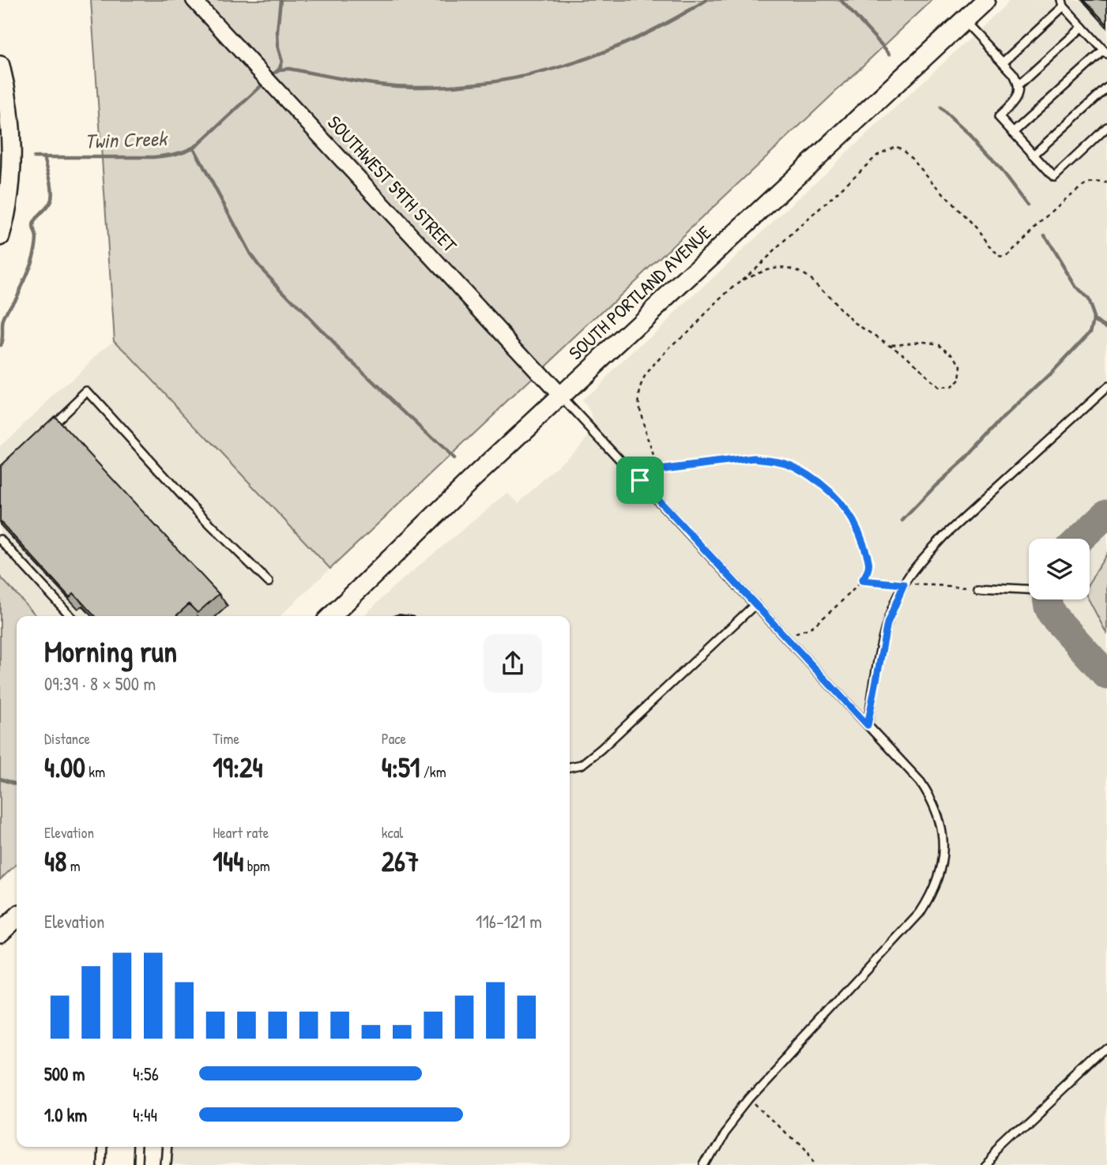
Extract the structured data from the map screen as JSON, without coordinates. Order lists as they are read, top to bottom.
{
  "streets": {
    "main road": ["SOUTH PORTLAND AVENUE"],
    "street": ["SOUTHWEST 59TH STREET"]
  },
  "crossings": [
    ["SOUTHWEST 59TH STREET", "SOUTH PORTLAND AVENUE"]
  ],
  "water": ["Twin Creek"],
  "page": {
    "heading": ["Morning run", "09:39 · 8 × 500 m"],
    "stats": [
      ["Distance", "4.00 km"],
      ["Time", "19:24"],
      ["Pace", "4:51 /km"],
      ["Elevation", "48 m"],
      ["Heart rate", "144 bpm"],
      ["kcal", "267"]
    ],
    "chart": ["Elevation", "116–121 m"],
    "list": [
      {
        "name": "500 m",
        "note": "4:56"
      },
      {
        "name": "1.0 km",
        "note": "4:44"
      }
    ]
  }
}
